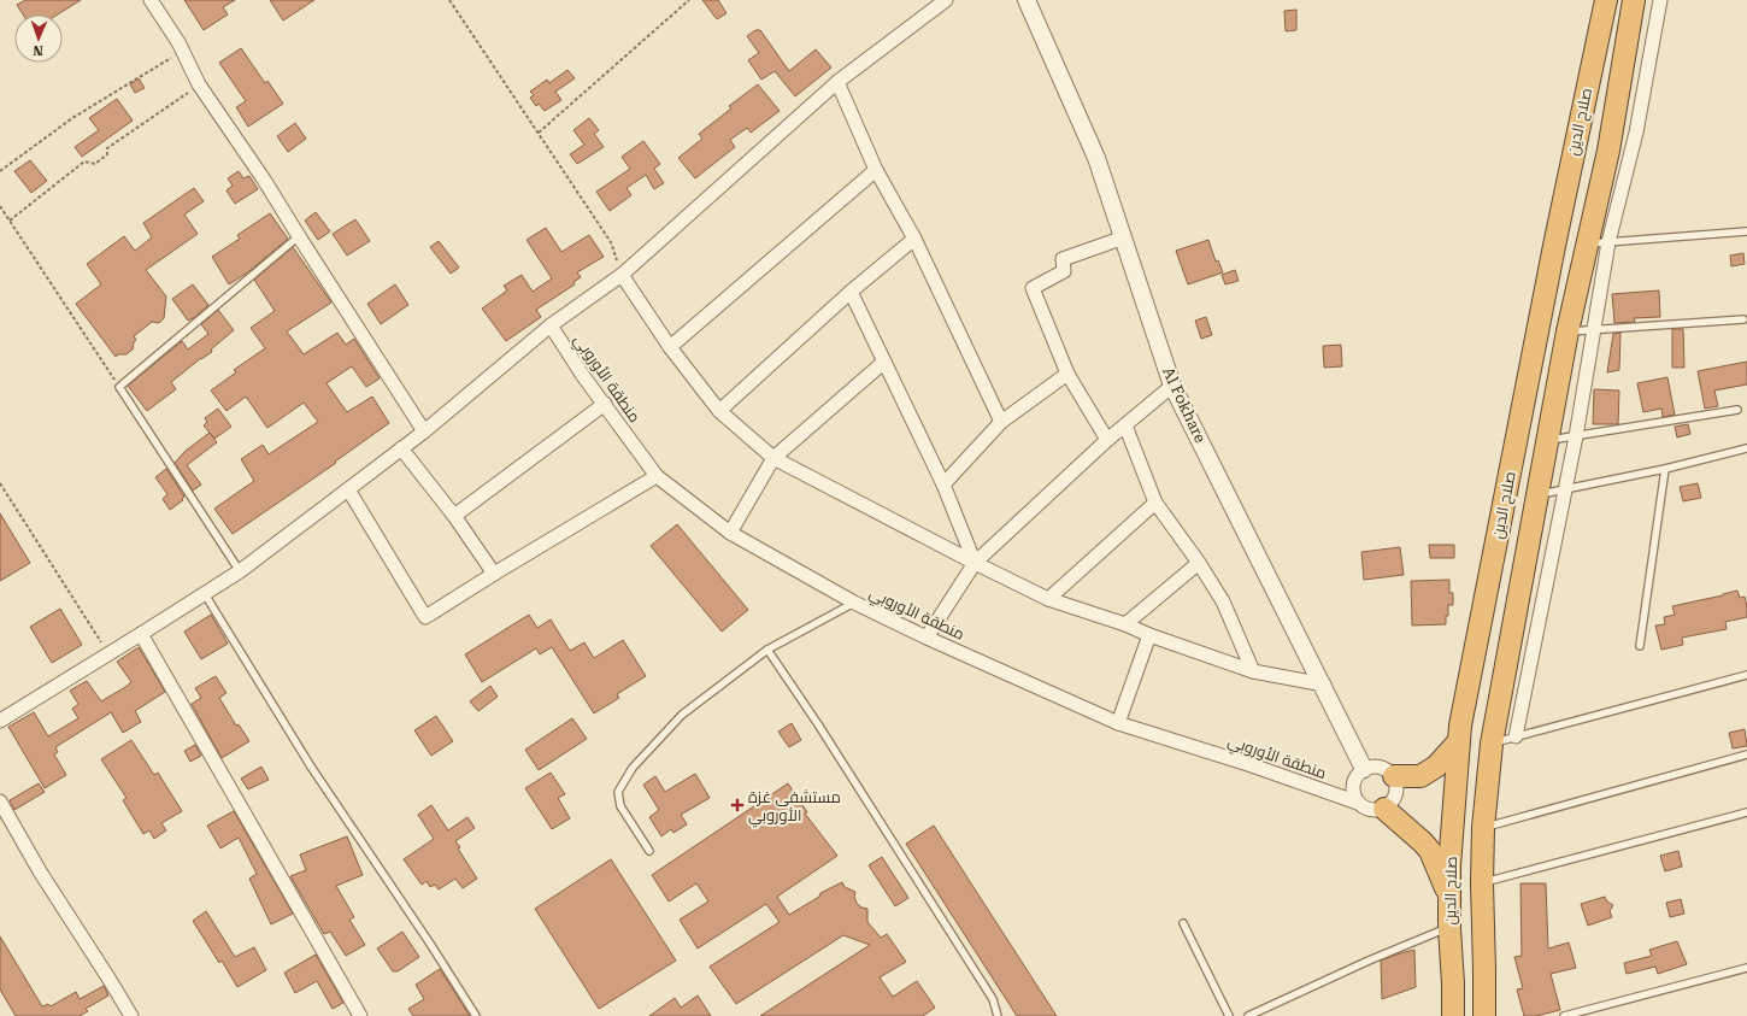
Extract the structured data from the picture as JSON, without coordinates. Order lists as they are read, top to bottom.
{
  "streets": {
    "highway": ["صلاح الدين"],
    "street": ["منطقة الأوروبي", "Al Fokhare"]
  },
  "crossings": [
    ["منطقة الأوروبي", "Al Fokhare"]
  ],
  "places": {
    "health": ["مستشفى غزة الأوروبي"]
  },
  "north": "bottom"
}
